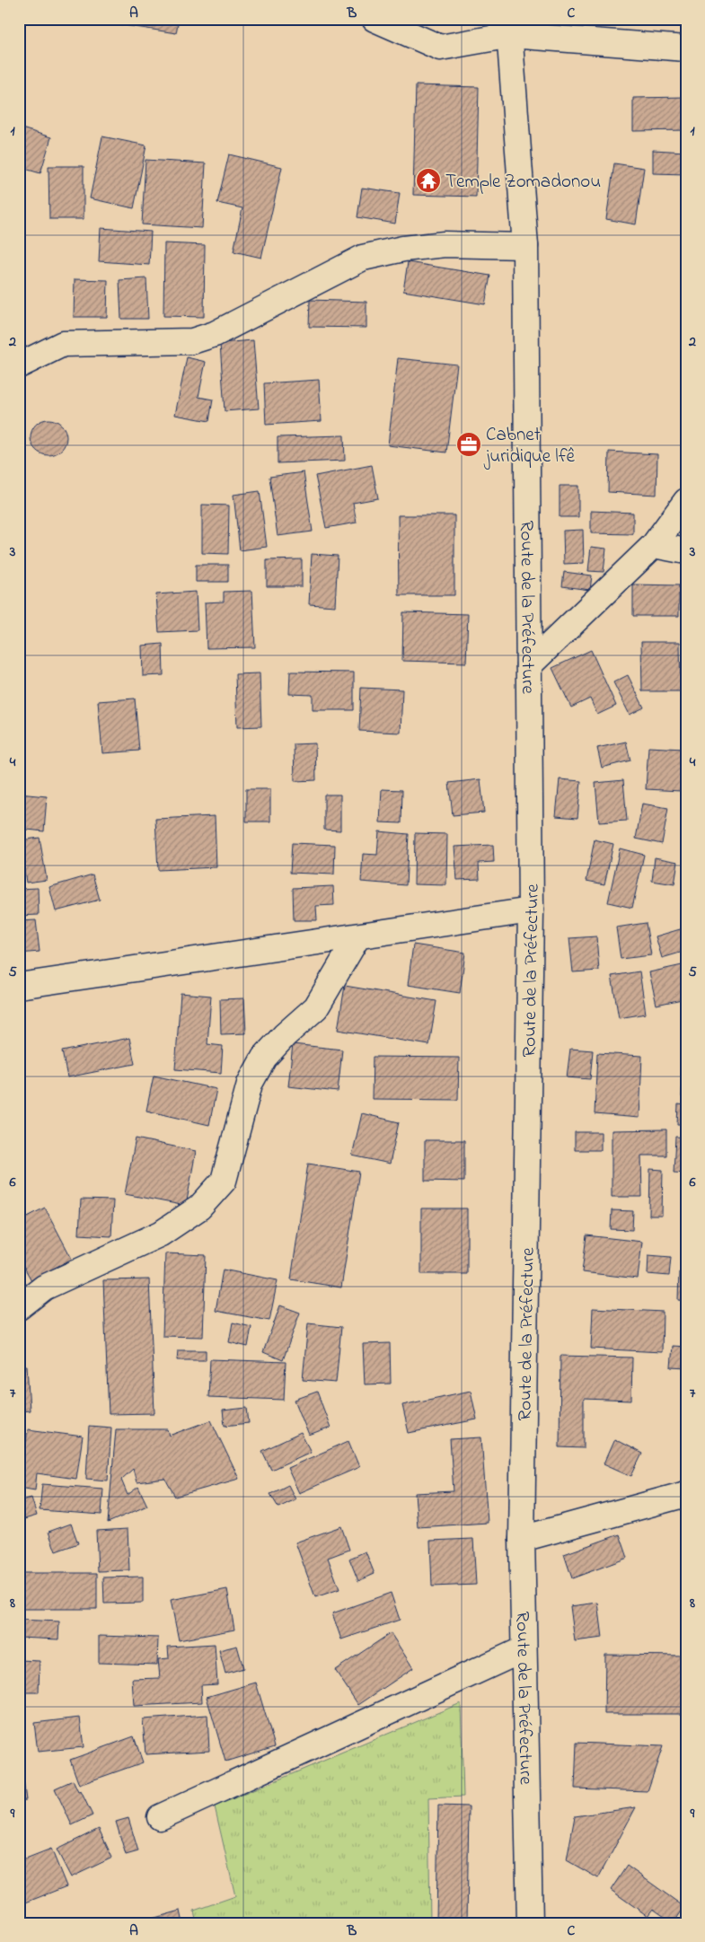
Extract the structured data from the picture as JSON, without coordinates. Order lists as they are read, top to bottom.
{
  "streets": {
    "street": ["Route de la Préfecture"]
  },
  "places": {
    "temple": ["Temple Zomadonou"],
    "office": ["Cabnet juridique lfê"]
  },
  "grid": {
    "columns": ["A", "B", "C"],
    "rows": [
      "1",
      "2",
      "3",
      "4",
      "5",
      "6",
      "7",
      "8",
      "9"
    ]
  }
}
